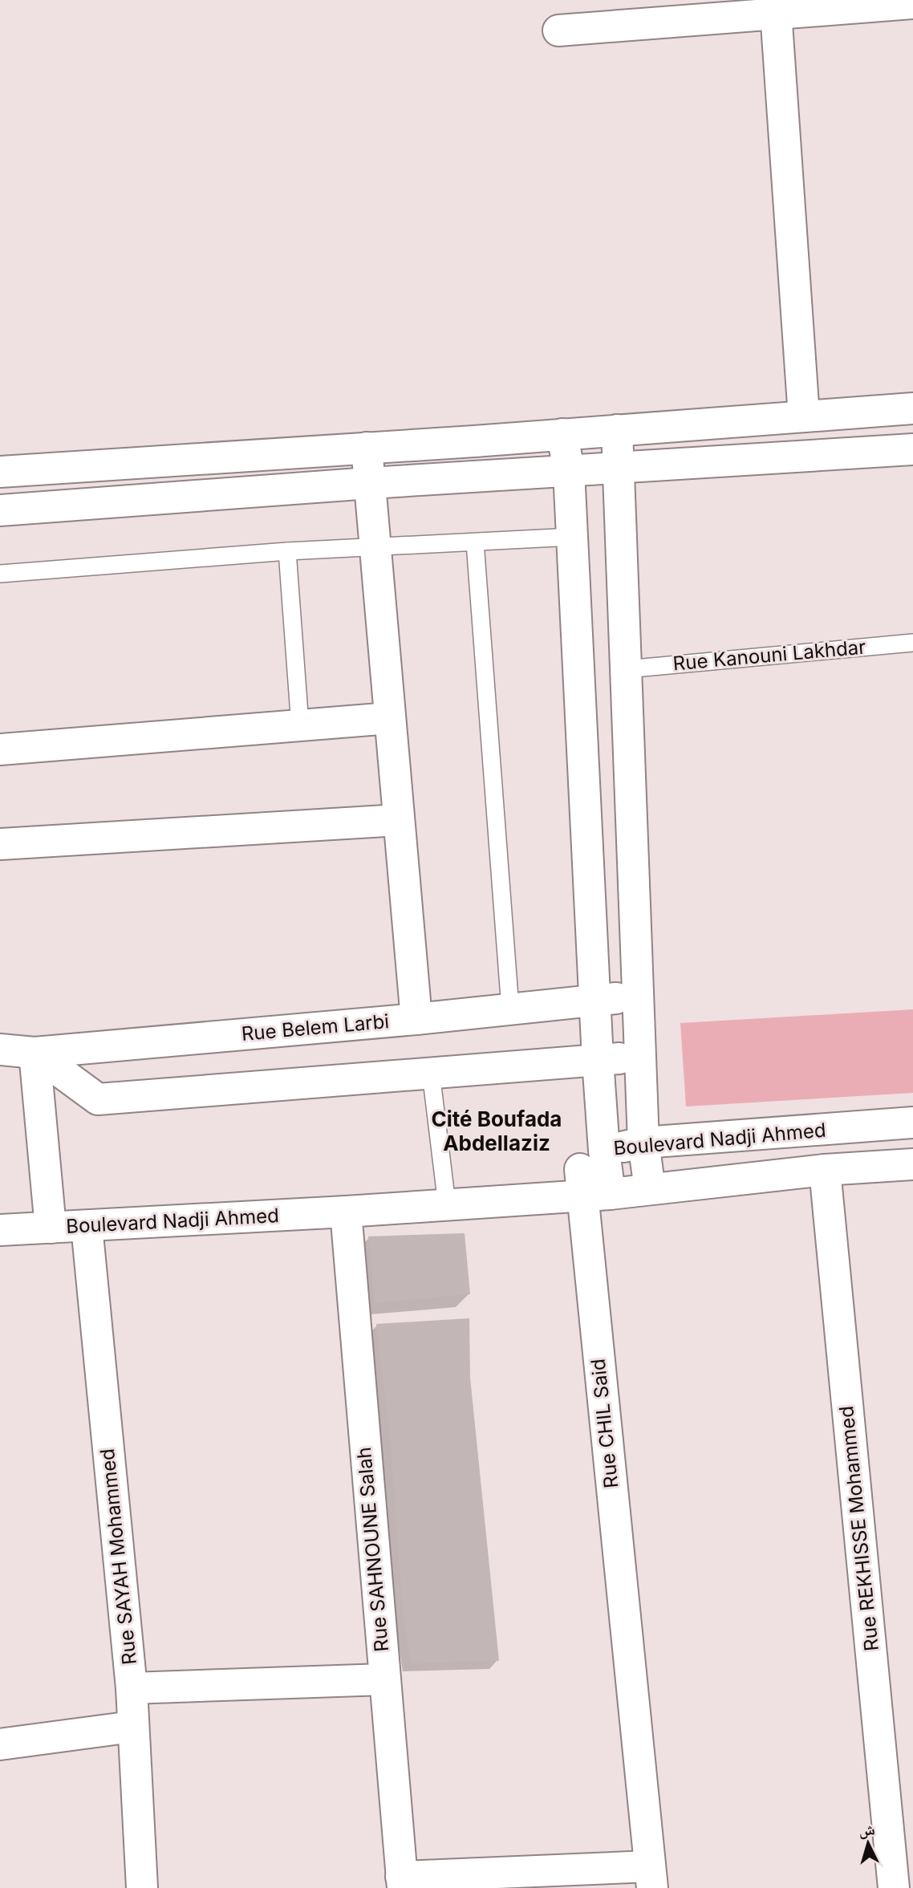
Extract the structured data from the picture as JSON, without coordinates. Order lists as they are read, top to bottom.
{
  "streets": {
    "street": [
      "Rue Belem Larbi",
      "Boulevard Nadji Ahmed",
      "Rue CHIL Said",
      "Rue REKHISSE Mohammed",
      "Rue SAHNOUNE Salah",
      "Rue SAYAH Mohammed"
    ],
    "lane": ["Rue Kanouni Lakhdar"]
  },
  "crossings": [
    ["Rue Belem Larbi", "Rue CHIL Said"],
    ["Boulevard Nadji Ahmed", "Rue CHIL Said"],
    ["Boulevard Nadji Ahmed", "Rue SAHNOUNE Salah"],
    ["Boulevard Nadji Ahmed", "Rue SAYAH Mohammed"]
  ],
  "districts": ["Cité Boufada Abdellaziz"],
  "north": "top"
}
